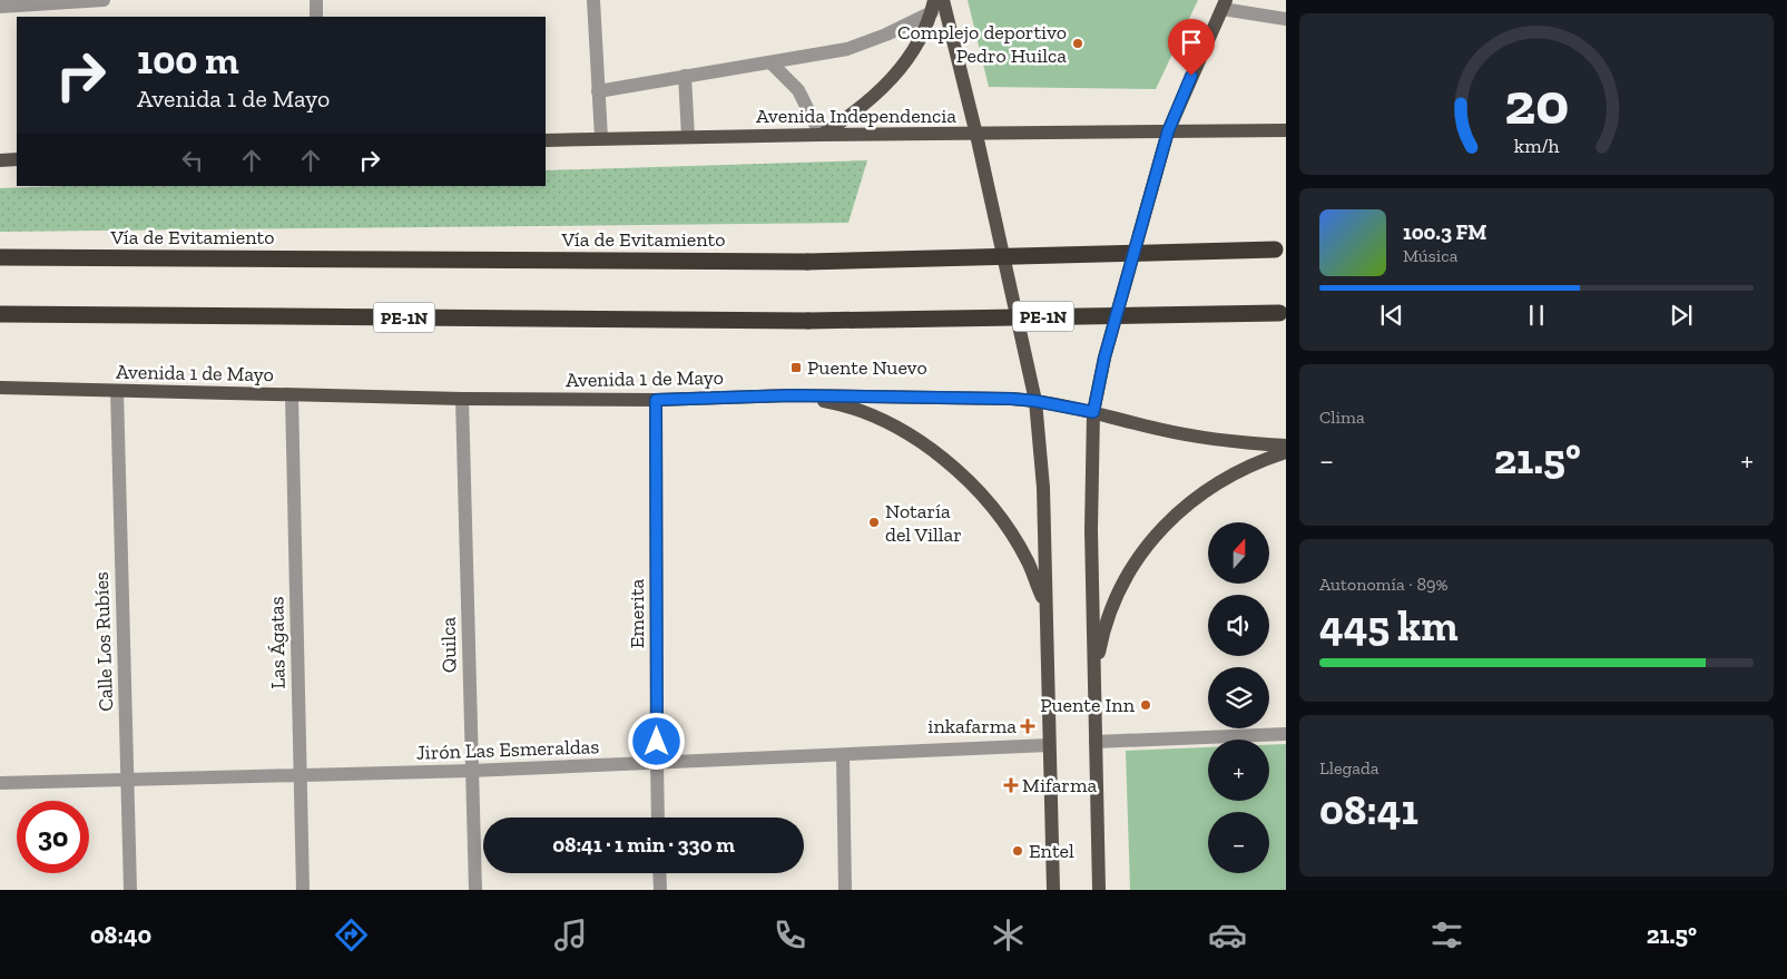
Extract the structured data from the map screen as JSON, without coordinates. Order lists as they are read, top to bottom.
{
  "streets": {
    "highway": ["Vía de Evitamiento", "PE-1N"],
    "main road": ["Avenida Independencia", "Avenida 1 de Mayo"],
    "street": [
      "Emerita",
      "Calle Los Rubíes",
      "Las Ágatas",
      "Quilca",
      "Jirón Las Esmeraldas"
    ]
  },
  "crossings": [
    ["Avenida 1 de Mayo", "Emerita"],
    ["Avenida 1 de Mayo", "Calle Los Rubíes"],
    ["Avenida 1 de Mayo", "Las Ágatas"],
    ["Avenida 1 de Mayo", "Quilca"],
    ["Emerita", "Jirón Las Esmeraldas"],
    ["Calle Los Rubíes", "Jirón Las Esmeraldas"],
    ["Las Ágatas", "Jirón Las Esmeraldas"],
    ["Quilca", "Jirón Las Esmeraldas"]
  ],
  "places": {
    "other": [
      "Complejo deportivo Pedro Huilca",
      "Notaría del Villar",
      "Puente Inn",
      "Entel"
    ],
    "transit": ["Puente Nuevo"],
    "health": ["inkafarma", "Mifarma"]
  },
  "north": "top",
  "page": {
    "turn": ["100 m", "Avenida 1 de Mayo"],
    "song": ["100.3 FM", "Música"],
    "tile": [
      "Clima",
      ["Autonomía · 89%", "445 km"],
      ["Llegada", "08:41"]
    ],
    "heat": ["−", "21.5°", "+"],
    "map_buttons": ["+", "−"],
    "limit": "30",
    "trip": "08:41 · 1 min · 330 m",
    "tabs": ["08:40", "21.5°"],
    "gauge": ["20", "km/h"]
  }
}
